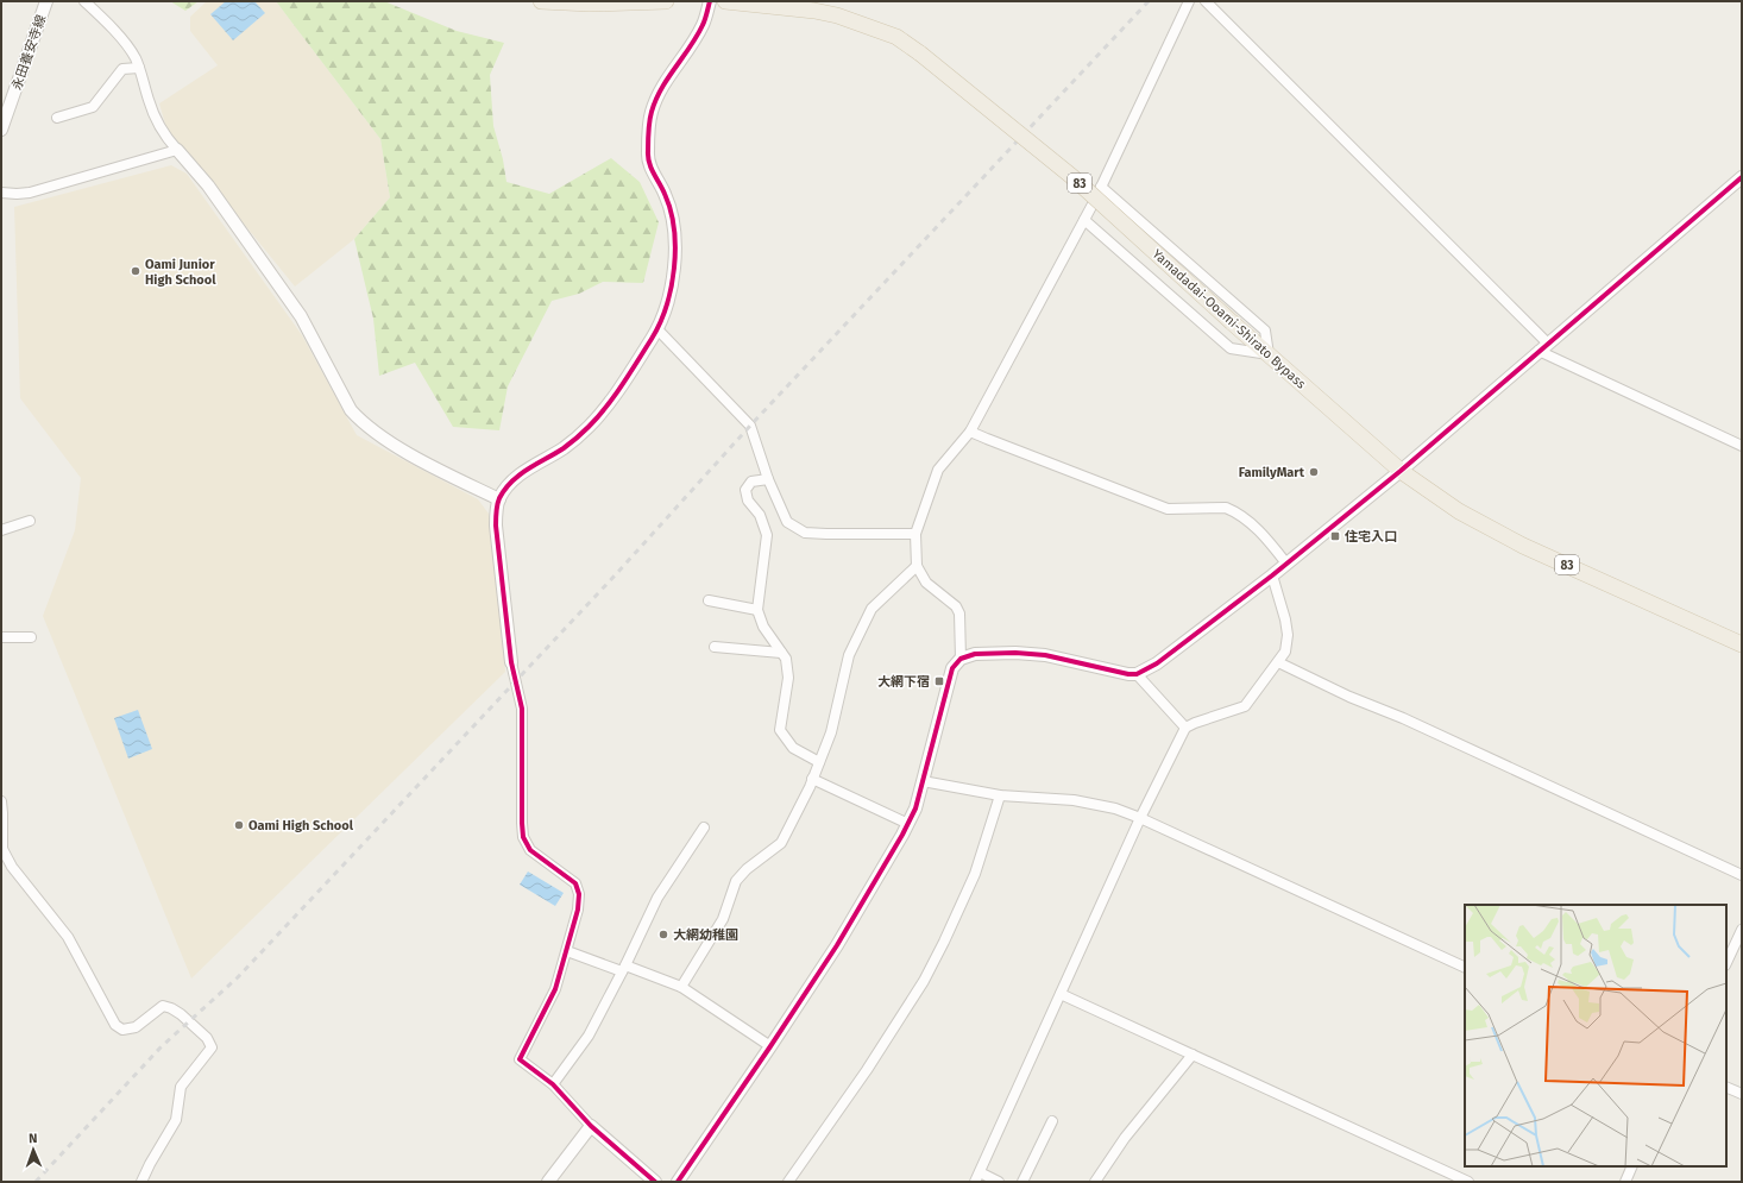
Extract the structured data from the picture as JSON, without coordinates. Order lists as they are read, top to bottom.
{
  "streets": {
    "main road": ["83", "Yamadadai-Ooami-Shirato Bypass"],
    "street": ["永田養安寺線"]
  },
  "places": {
    "other": [
      "Oami Junior High School",
      "FamilyMart",
      "Oami High School",
      "大網幼稚園"
    ],
    "transit": ["住宅入口", "大網下宿"]
  },
  "north": "top"
}
